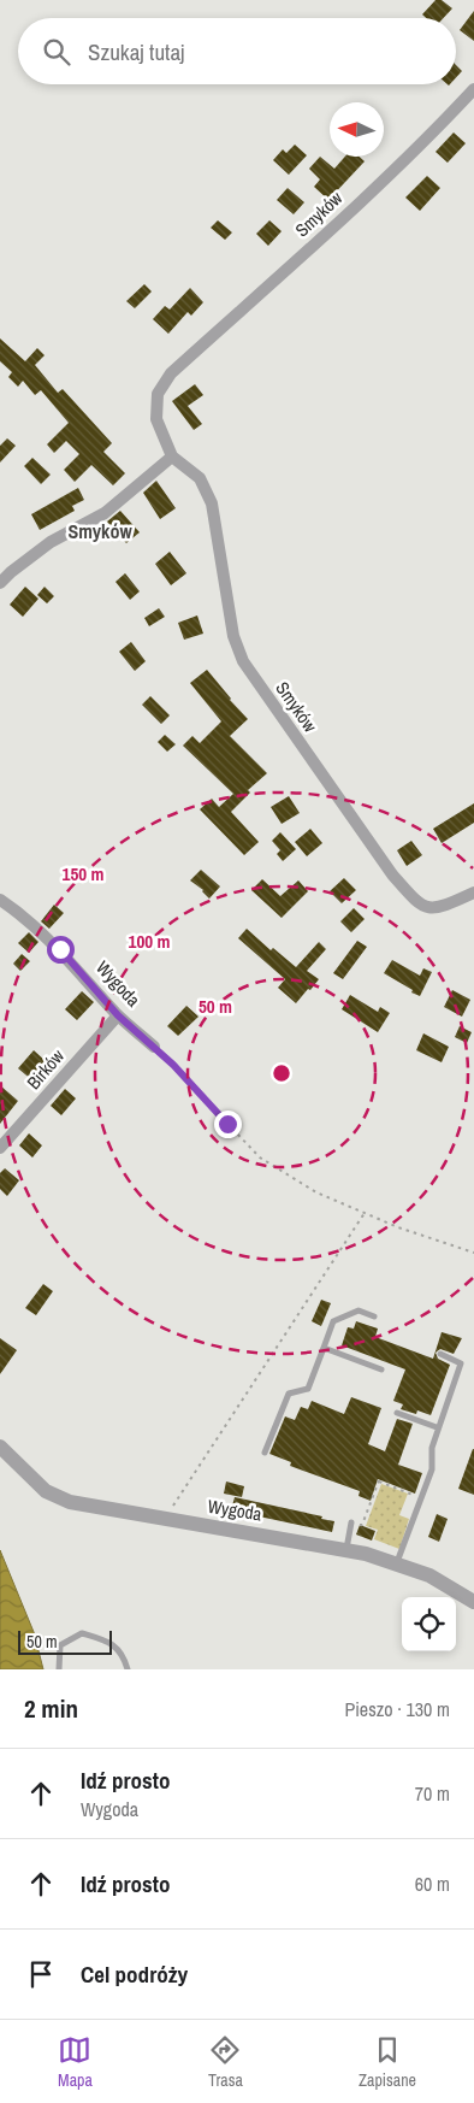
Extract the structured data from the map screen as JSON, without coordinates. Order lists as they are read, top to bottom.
{
  "streets": {
    "street": ["Smyków", "Wygoda", "Birków"]
  },
  "crossings": [
    ["Wygoda", "Birków"]
  ],
  "districts": ["Smyków"],
  "scale_bar": "50 m",
  "north": "left",
  "page": {
    "search": "Szukaj tutaj",
    "scale": "50 m",
    "heading": ["2 min", "Pieszo · 130 m"],
    "list": [
      ["Idź prosto", "Wygoda", "70 m"],
      ["Idź prosto", "60 m"],
      "Cel podróży"
    ],
    "nav": ["Mapa", "Trasa", "Zapisane"]
  },
  "rings": ["150 m", "100 m", "50 m"]
}
